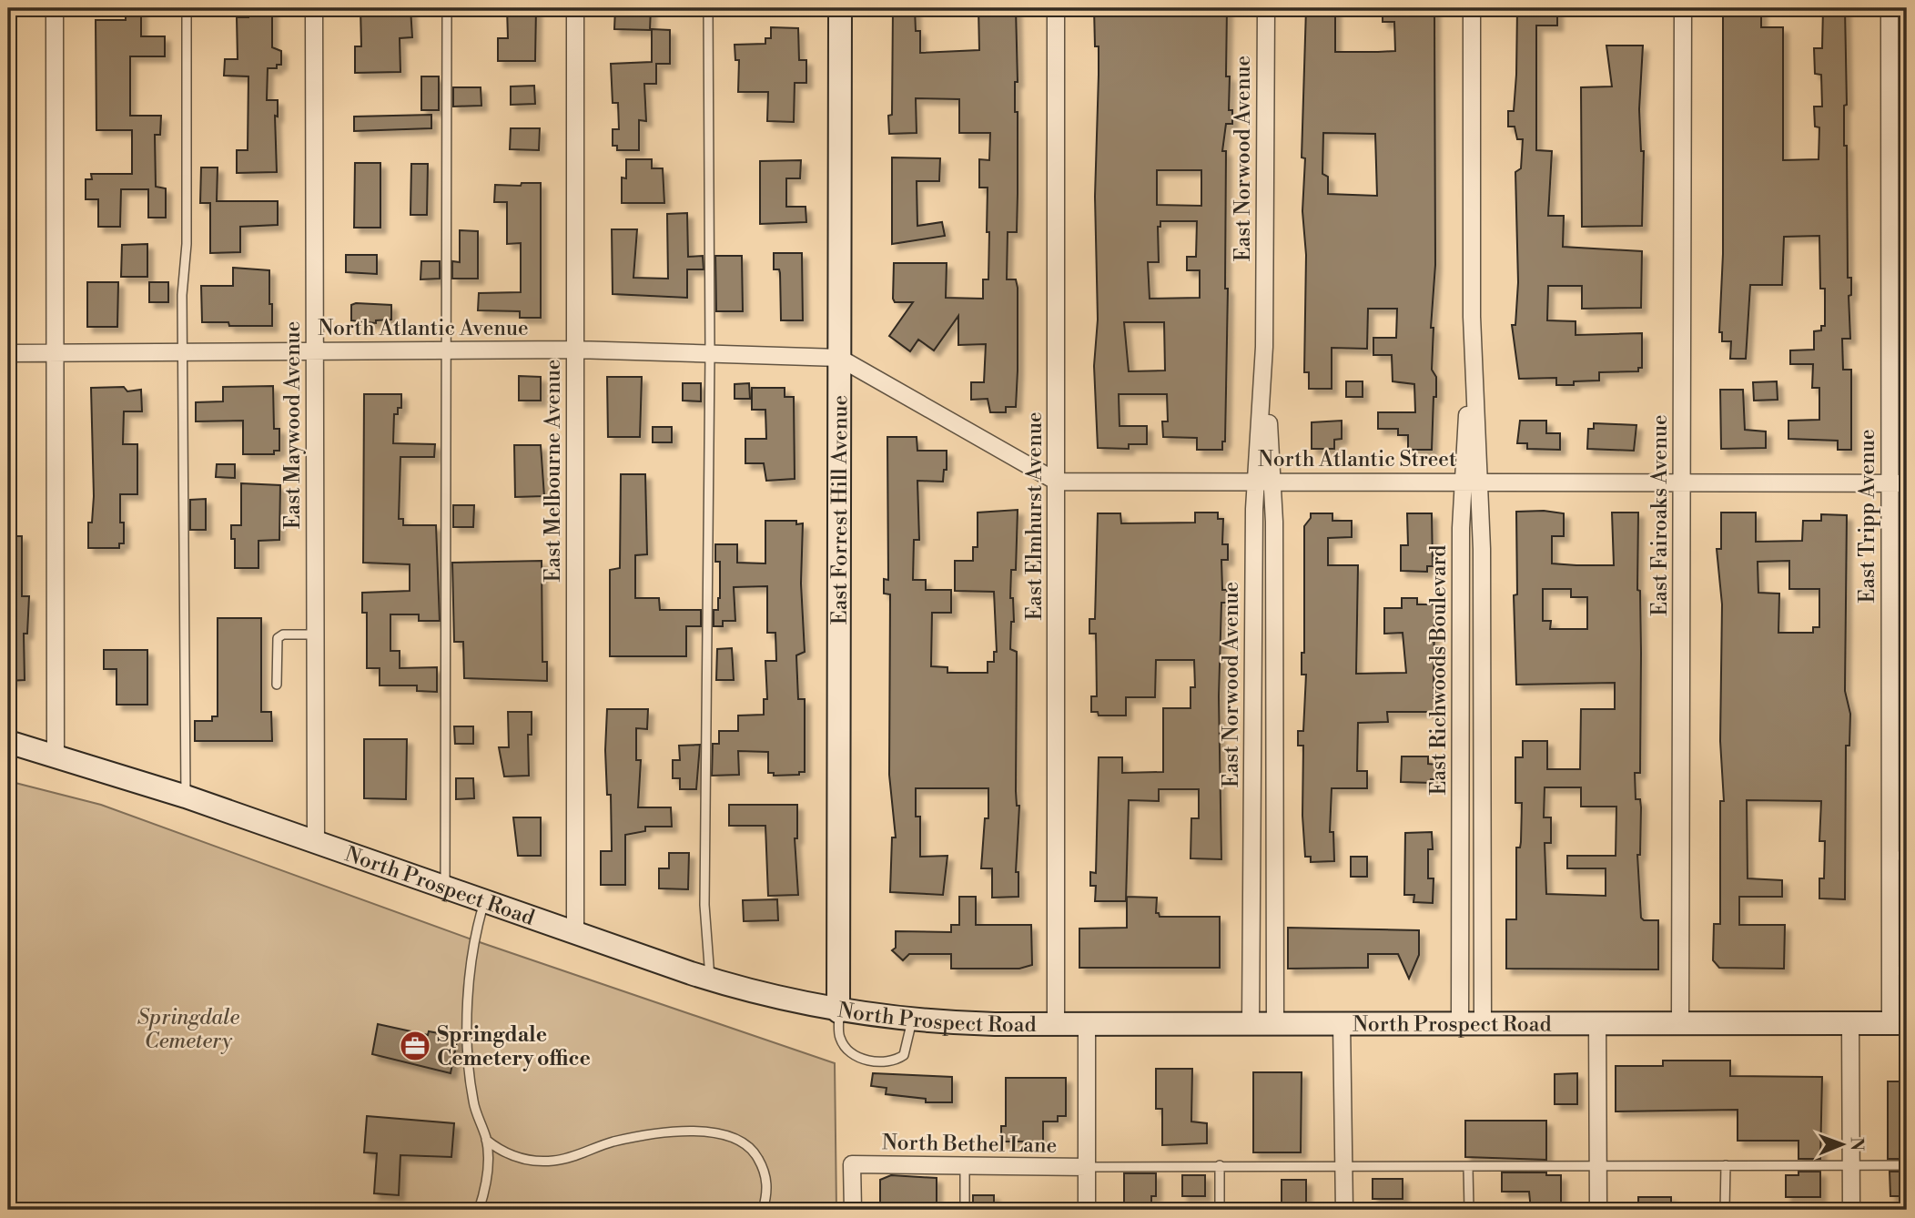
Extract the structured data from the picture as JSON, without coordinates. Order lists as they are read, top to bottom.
{
  "streets": {
    "main road": ["East Forrest Hill Avenue", "North Prospect Road"],
    "street": [
      "East Norwood Avenue",
      "North Atlantic Avenue",
      "East Maywood Avenue",
      "North Atlantic Street",
      "East Melbourne Avenue",
      "East Fairoaks Avenue",
      "East Elmhurst Avenue",
      "East Tripp Avenue",
      "East Richwoods Boulevard",
      "North Bethel Lane"
    ]
  },
  "crossings": [
    ["East Norwood Avenue", "North Atlantic Street"],
    ["East Norwood Avenue", "North Prospect Road"],
    ["North Atlantic Avenue", "East Maywood Avenue"],
    ["North Atlantic Avenue", "North Atlantic Street"],
    ["North Atlantic Avenue", "East Melbourne Avenue"],
    ["North Atlantic Avenue", "East Forrest Hill Avenue"],
    ["East Maywood Avenue", "North Prospect Road"],
    ["North Atlantic Street", "East Forrest Hill Avenue"],
    ["North Atlantic Street", "East Fairoaks Avenue"],
    ["North Atlantic Street", "East Elmhurst Avenue"],
    ["North Atlantic Street", "East Tripp Avenue"],
    ["North Atlantic Street", "East Richwoods Boulevard"],
    ["East Melbourne Avenue", "North Prospect Road"],
    ["East Forrest Hill Avenue", "North Prospect Road"],
    ["East Fairoaks Avenue", "North Prospect Road"],
    ["East Elmhurst Avenue", "North Prospect Road"],
    ["East Tripp Avenue", "North Prospect Road"],
    ["East Richwoods Boulevard", "North Prospect Road"]
  ],
  "parks": ["Springdale Cemetery"],
  "places": {
    "office": ["Springdale Cemetery office"]
  },
  "north": "right"
}
